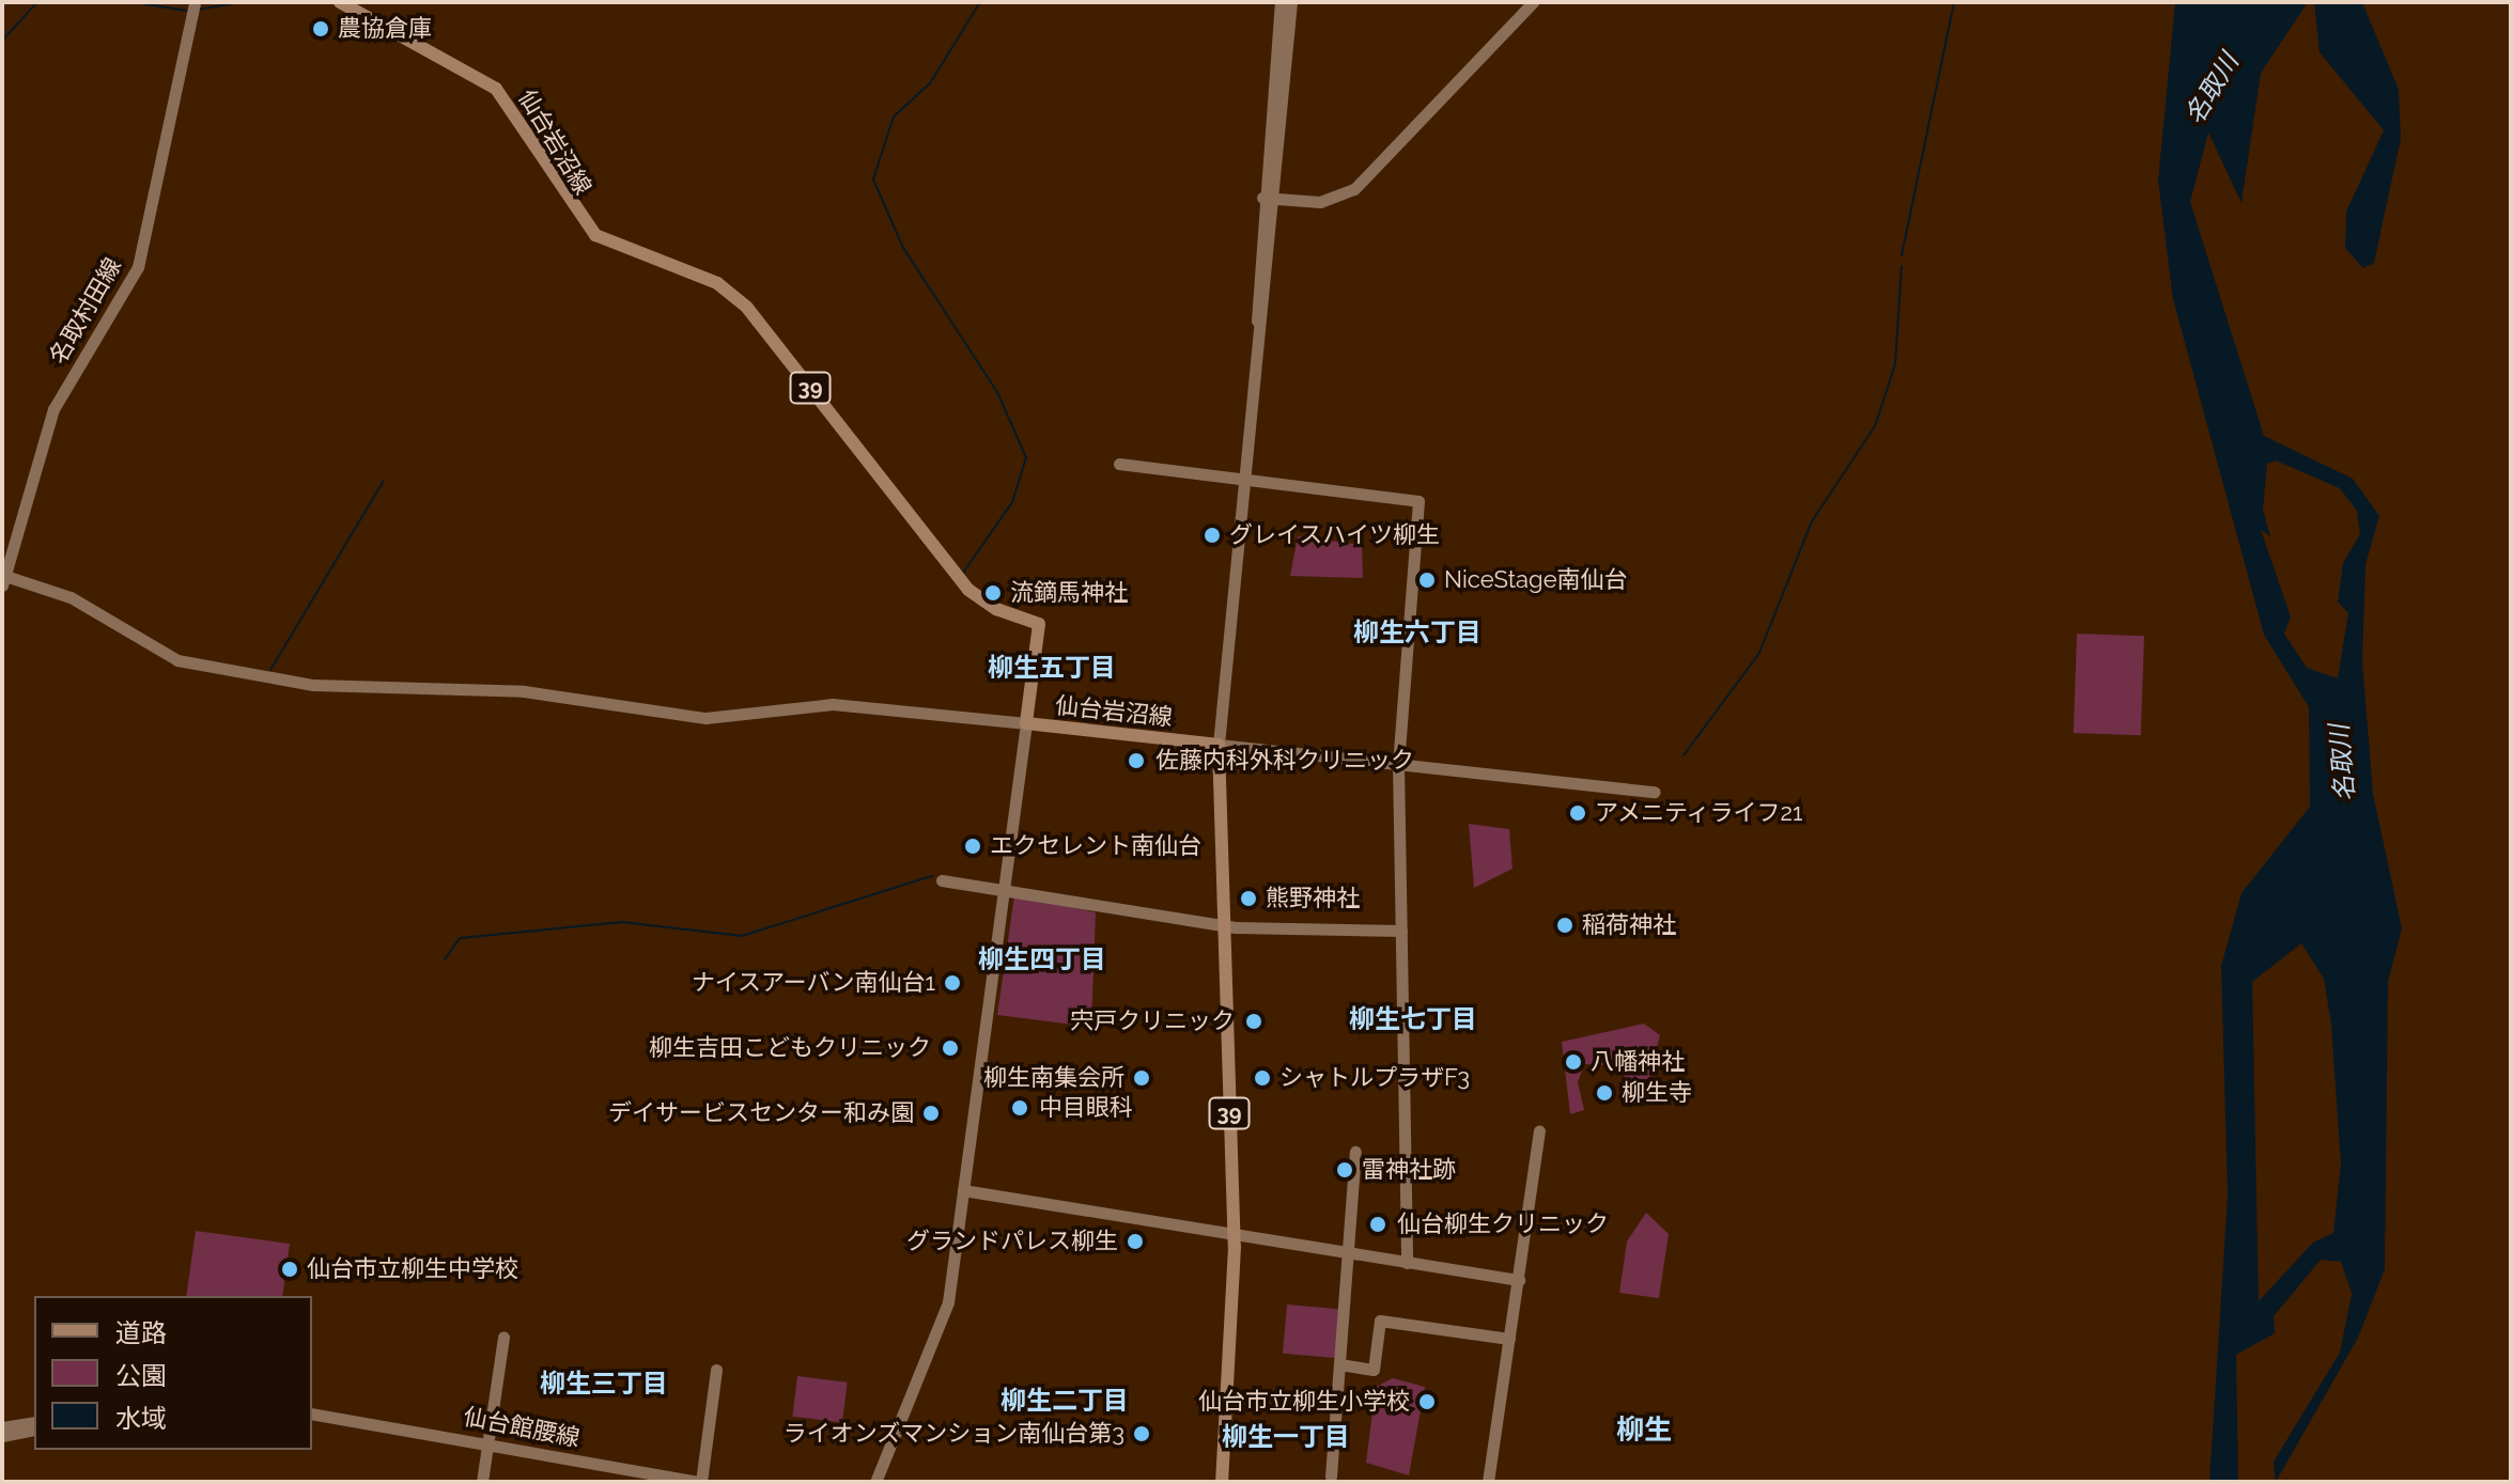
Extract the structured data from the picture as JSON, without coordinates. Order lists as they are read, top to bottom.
{
  "streets": {
    "main road": ["仙台岩沼線", "39"],
    "street": ["名取村田線", "仙台館腰線"]
  },
  "crossings": [
    ["仙台岩沼線", "39"]
  ],
  "districts": [
    "柳生六丁目",
    "柳生五丁目",
    "柳生四丁目",
    "柳生七丁目",
    "柳生三丁目",
    "柳生二丁目",
    "柳生",
    "柳生一丁目"
  ],
  "water": ["名取川"],
  "places": [
    "農協倉庫",
    "グレイスハイツ柳生",
    "NiceStage南仙台",
    "流鏑馬神社",
    "佐藤内科外科クリニック",
    "アメニティライフ21",
    "エクセレント南仙台",
    "熊野神社",
    "稲荷神社",
    "ナイスアーバン南仙台1",
    "宍戸クリニック",
    "柳生吉田こどもクリニック",
    "八幡神社",
    "柳生南集会所",
    "シャトルプラザF3",
    "柳生寺",
    "中目眼科",
    "デイサービスセンター和み園",
    "雷神社跡",
    "仙台柳生クリニック",
    "グランドパレス柳生",
    "仙台市立柳生中学校",
    "仙台市立柳生小学校",
    "ライオンズマンション南仙台第3"
  ],
  "legend": ["道路", "公園", "水域"]
}
